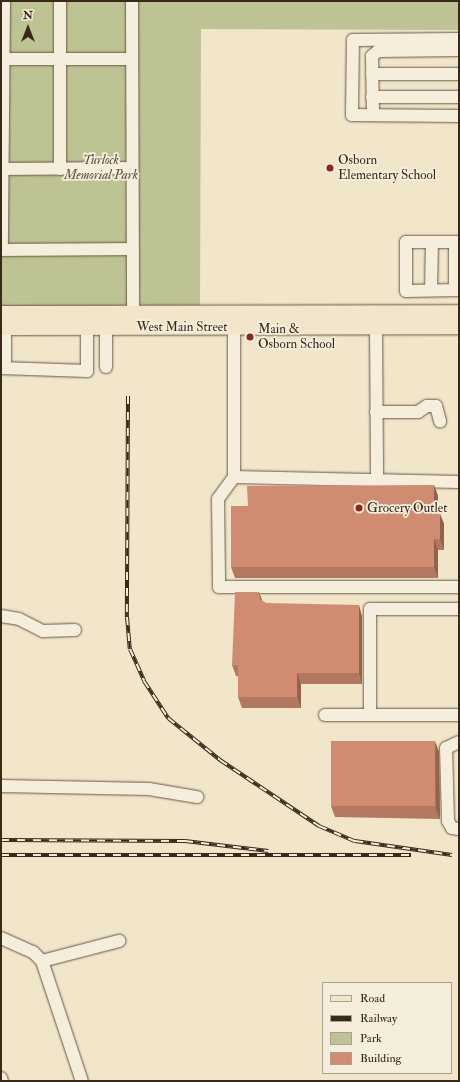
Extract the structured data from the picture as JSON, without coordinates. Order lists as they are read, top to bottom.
{
  "streets": {
    "main road": ["West Main Street"]
  },
  "parks": ["Turlock Memorial Park"],
  "places": ["Osborn Elementary School", "Main & Osborn School", "Grocery Outlet"],
  "legend": [
    "Road",
    "Railway",
    "Park",
    "Building"
  ],
  "north": "top"
}
